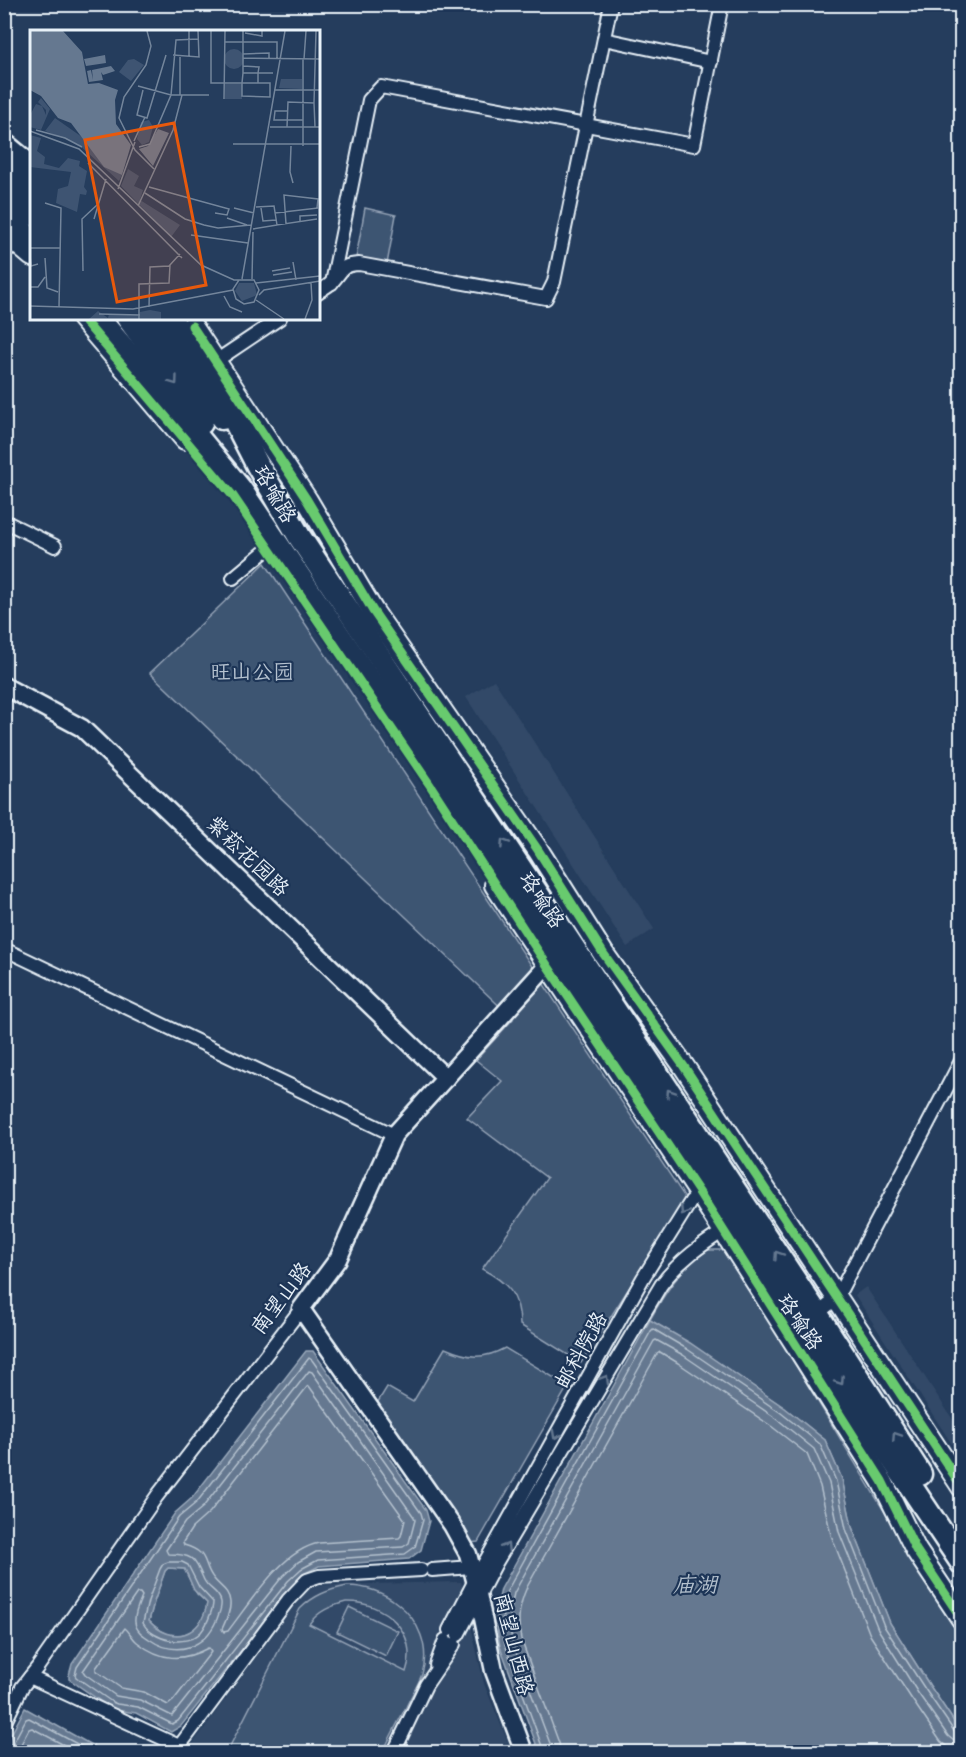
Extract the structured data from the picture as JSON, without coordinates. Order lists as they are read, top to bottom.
{
  "streets": {
    "highway": ["珞喻路"],
    "street": [
      "紫菘花园路",
      "南望山路",
      "邮科院路",
      "南望山西路"
    ]
  },
  "crossings": [
    ["珞喻路", "南望山路"],
    ["珞喻路", "邮科院路"],
    ["紫菘花园路", "南望山路"],
    ["南望山路", "南望山西路"],
    ["邮科院路", "南望山西路"]
  ],
  "water": ["庙湖"],
  "parks": ["旺山公园"]
}
